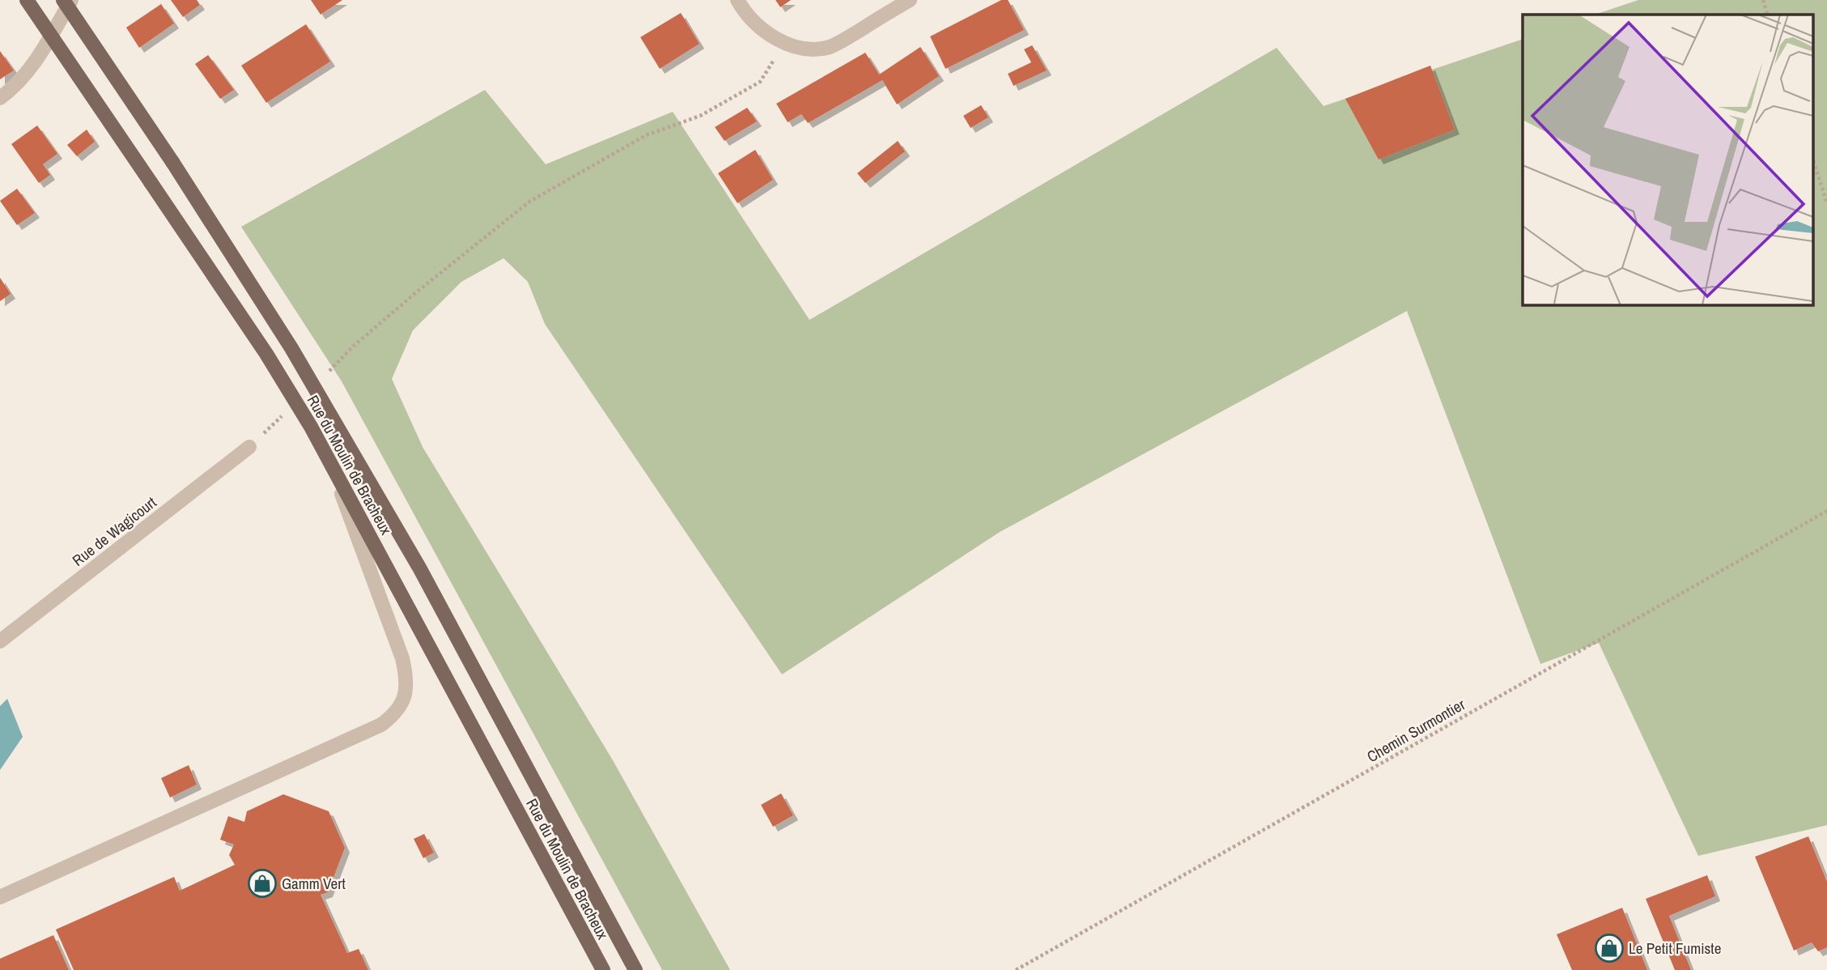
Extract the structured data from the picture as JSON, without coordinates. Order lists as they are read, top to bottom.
{
  "streets": {
    "main road": ["Rue du Moulin de Bracheux"],
    "street": ["Rue de Wagicourt"],
    "path": ["Chemin Surmontier"]
  },
  "places": {
    "shop": ["Gamm Vert", "Le Petit Fumiste"]
  }
}
